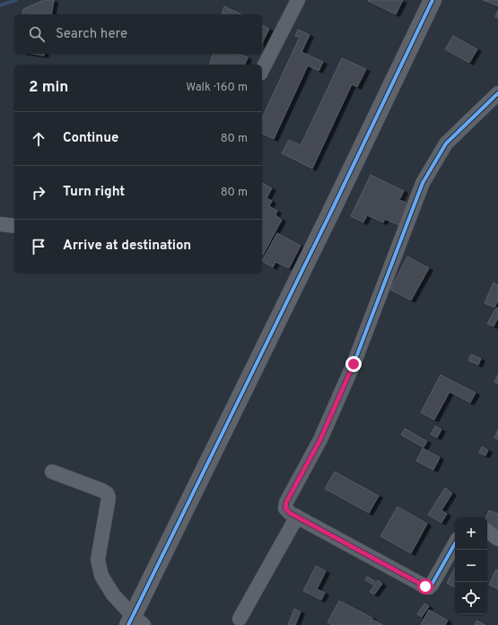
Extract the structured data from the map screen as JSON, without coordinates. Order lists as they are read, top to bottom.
{
  "page": {
    "search": "Search here",
    "heading": ["2 min", "Walk · 160 m"],
    "list": [
      ["Continue", "80 m"],
      ["Turn right", "80 m"],
      "Arrive at destination"
    ],
    "map_buttons": ["+", "−"]
  }
}
